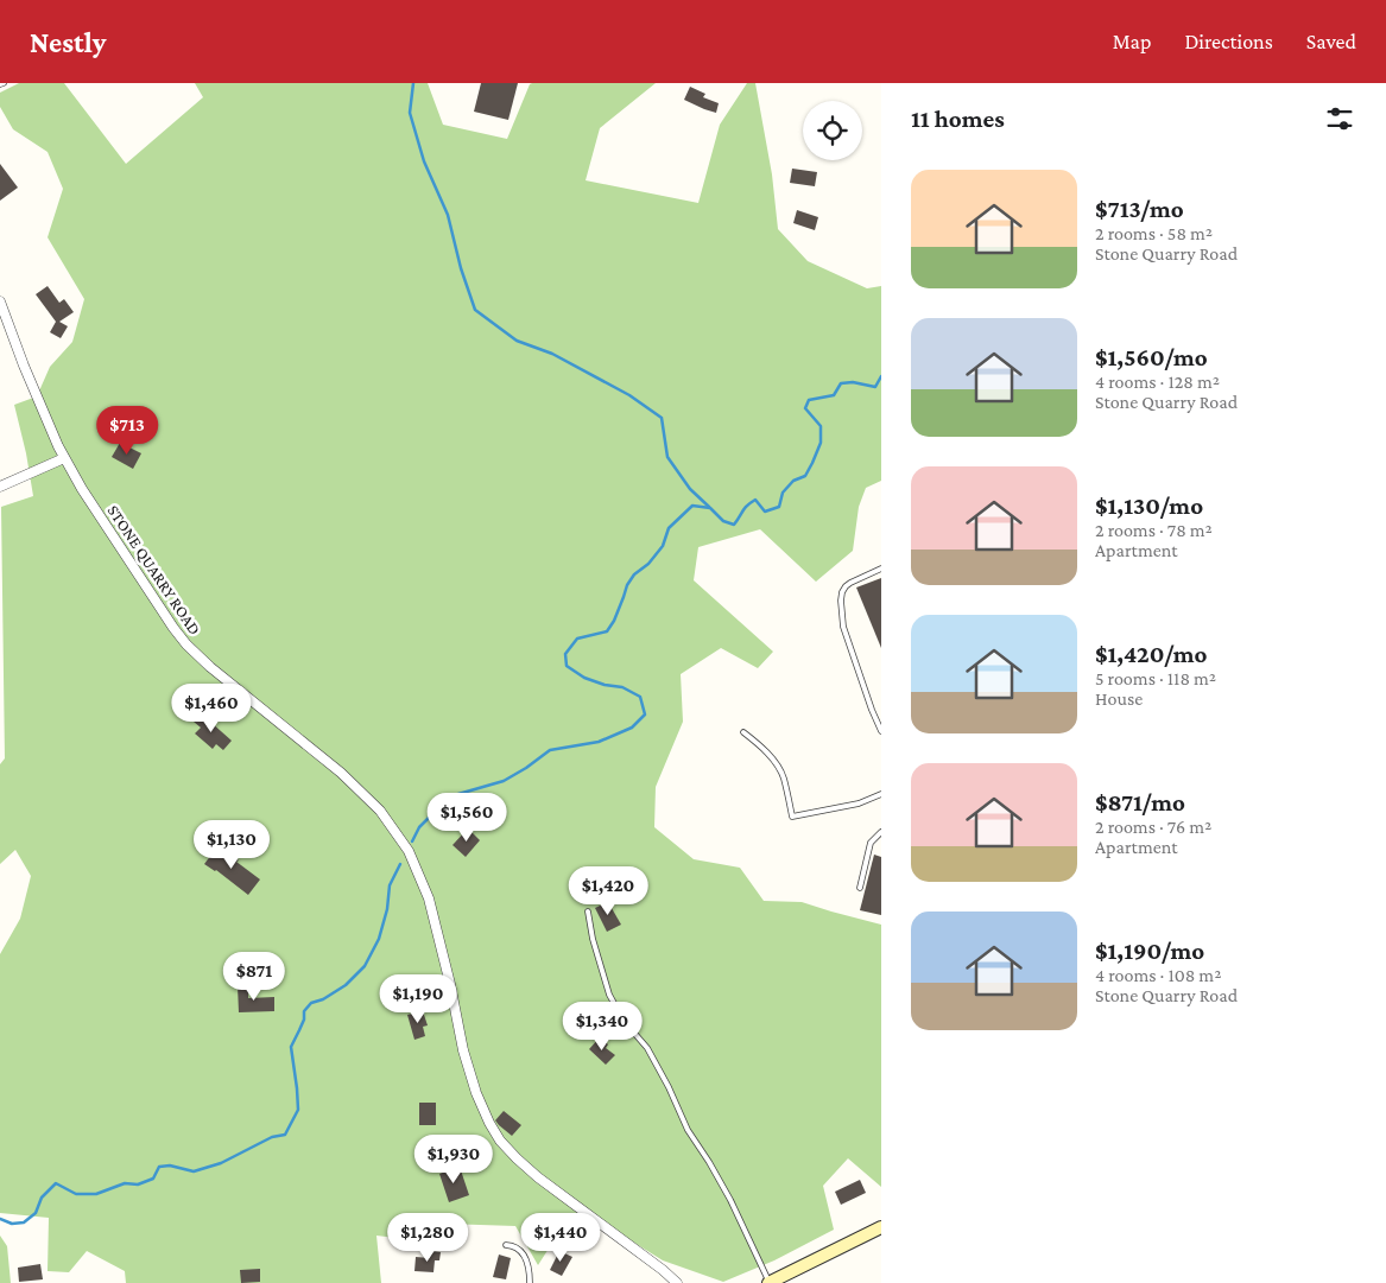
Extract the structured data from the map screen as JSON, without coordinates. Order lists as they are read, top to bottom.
{
  "streets": {
    "street": ["STONE QUARRY ROAD"]
  },
  "page": {
    "header": "Nestly",
    "nav": ["Map", "Directions", "Saved"],
    "heading": "11 homes",
    "list": [
      {
        "name": "$713/mo",
        "note": "2 rooms · 58 m² · Stone Quarry Road"
      },
      {
        "name": "$1,560/mo",
        "note": "4 rooms · 128 m² · Stone Quarry Road"
      },
      {
        "name": "$1,130/mo",
        "note": "2 rooms · 78 m² · Apartment"
      },
      {
        "name": "$1,420/mo",
        "note": "5 rooms · 118 m² · House"
      },
      {
        "name": "$871/mo",
        "note": "2 rooms · 76 m² · Apartment"
      },
      {
        "name": "$1,190/mo",
        "note": "4 rooms · 108 m² · Stone Quarry Road"
      }
    ],
    "price": [
      "$713",
      "$1,460",
      "$1,560",
      "$1,130",
      "$1,420",
      "$871",
      "$1,190",
      "$1,340",
      "$1,930",
      "$1,280",
      "$1,440"
    ]
  }
}
